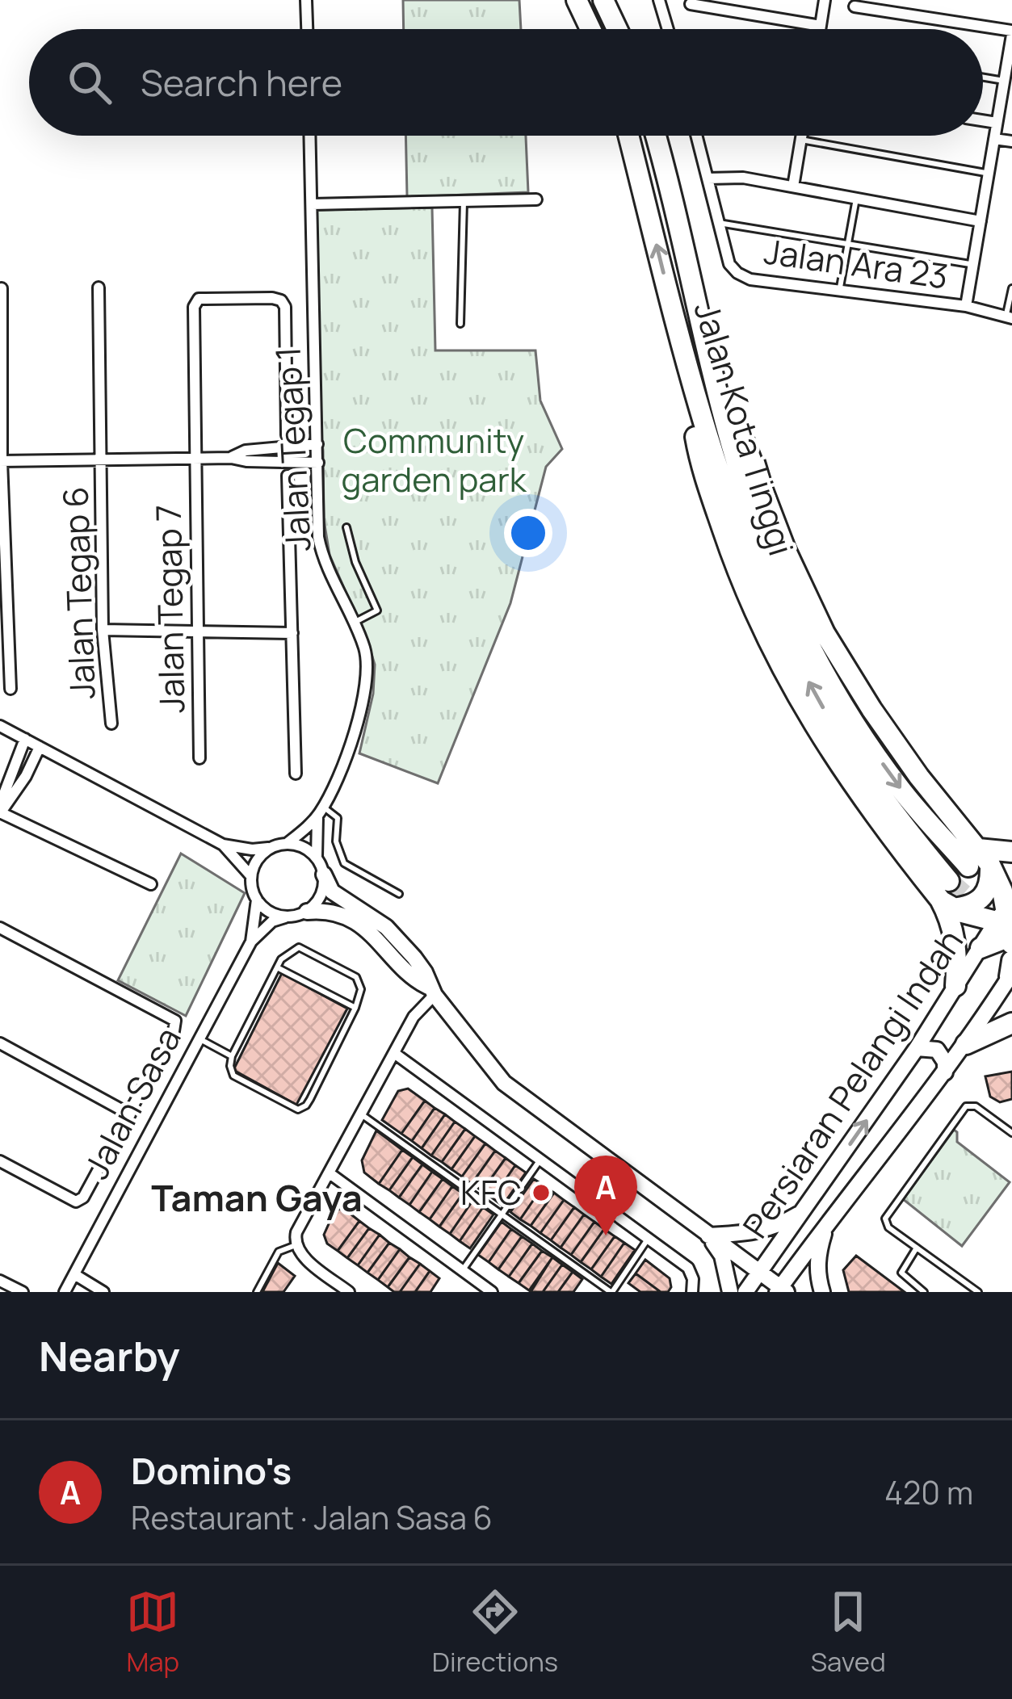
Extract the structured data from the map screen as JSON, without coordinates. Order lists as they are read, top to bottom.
{
  "streets": {
    "highway": ["Jalan Kota Tinggi"],
    "main road": ["Persiaran Pelangi Indah"],
    "street": [
      "Jalan Ara 23",
      "Jalan Tegap 1",
      "Jalan Tegap 6",
      "Jalan Tegap 7",
      "Jalan Sasa"
    ]
  },
  "crossings": [
    ["Jalan Tegap 1", "Jalan Sasa"]
  ],
  "districts": ["Taman Gaya"],
  "parks": ["Community garden park"],
  "places": ["KFC"],
  "page": {
    "search": "Search here",
    "pins": "A",
    "heading": "Nearby",
    "list": [
      {
        "mark": "A",
        "name": "Domino's",
        "note": "Restaurant · Jalan Sasa 6",
        "value": "420 m"
      }
    ],
    "nav": ["Map", "Directions", "Saved"]
  }
}
